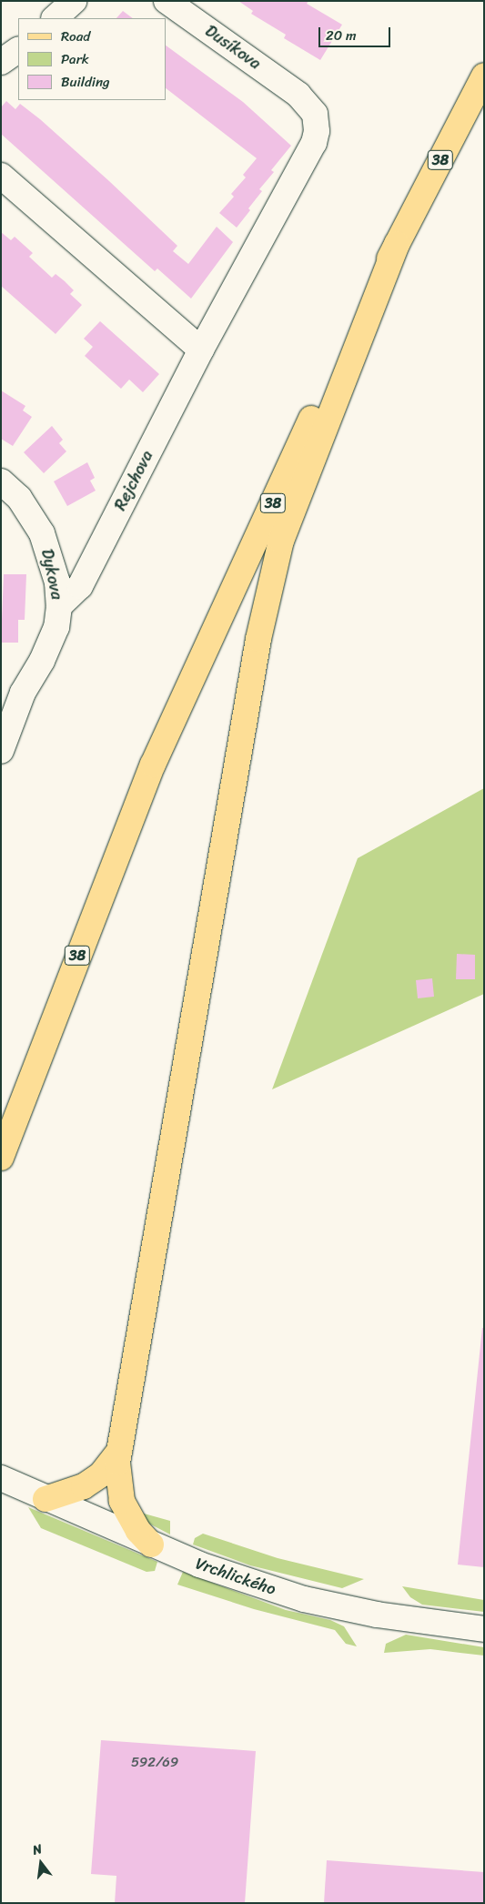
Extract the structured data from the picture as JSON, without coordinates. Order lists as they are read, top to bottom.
{
  "streets": {
    "main road": ["38"],
    "street": [
      "Dusíkova",
      "Rejchova",
      "Dykova",
      "Vrchlického"
    ]
  },
  "crossings": [
    ["Dusíkova", "Rejchova"],
    ["Rejchova", "Dykova"]
  ],
  "house_numbers": ["592/69"],
  "legend": ["Road", "Park", "Building"],
  "scale_bar": "20 m",
  "north": "top"
}
